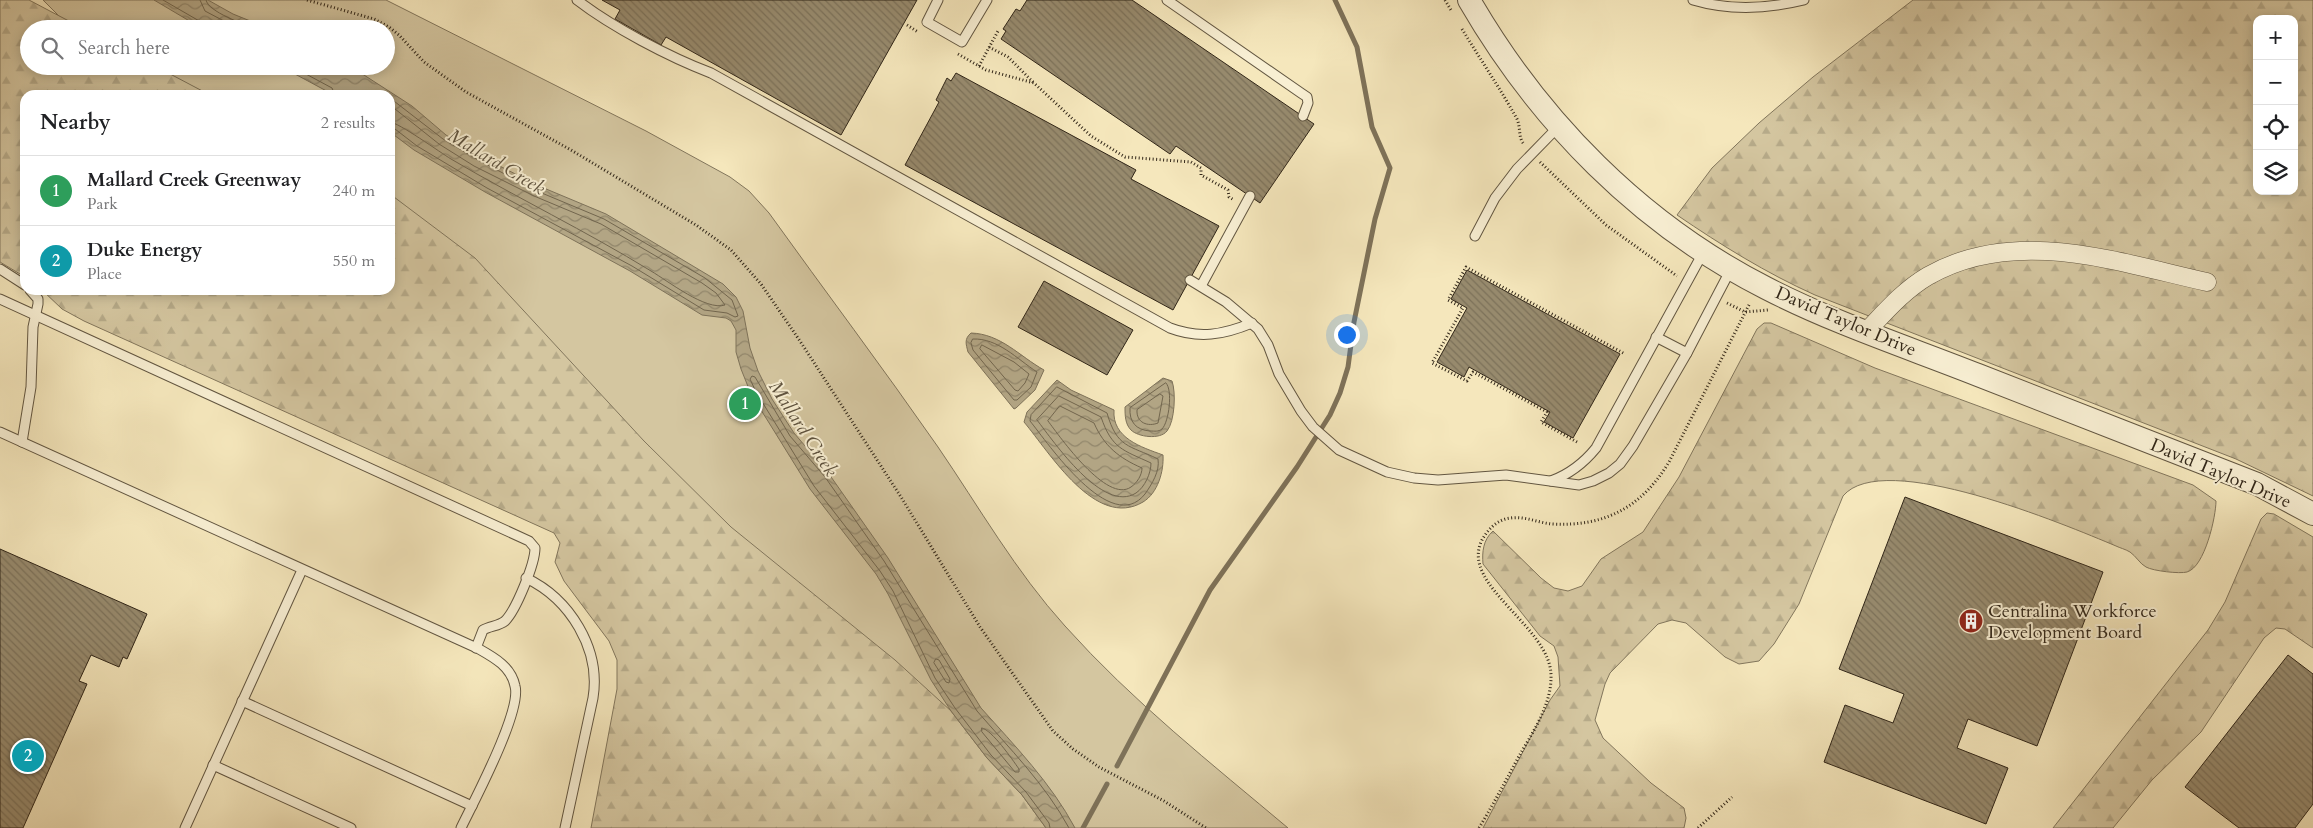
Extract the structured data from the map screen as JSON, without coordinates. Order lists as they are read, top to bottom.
{
  "streets": {
    "street": ["David Taylor Drive"]
  },
  "water": ["Mallard Creek"],
  "places": {
    "building": ["Centralina Workforce Development Board"]
  },
  "page": {
    "map_buttons": ["+", "−"],
    "search": "Search here",
    "heading": ["Nearby", "2 results"],
    "list": [
      {
        "mark": "1",
        "name": "Mallard Creek Greenway",
        "note": "Park",
        "value": "240 m"
      },
      {
        "mark": "2",
        "name": "Duke Energy",
        "note": "Place",
        "value": "550 m"
      }
    ],
    "pins": ["1", "2"]
  }
}
